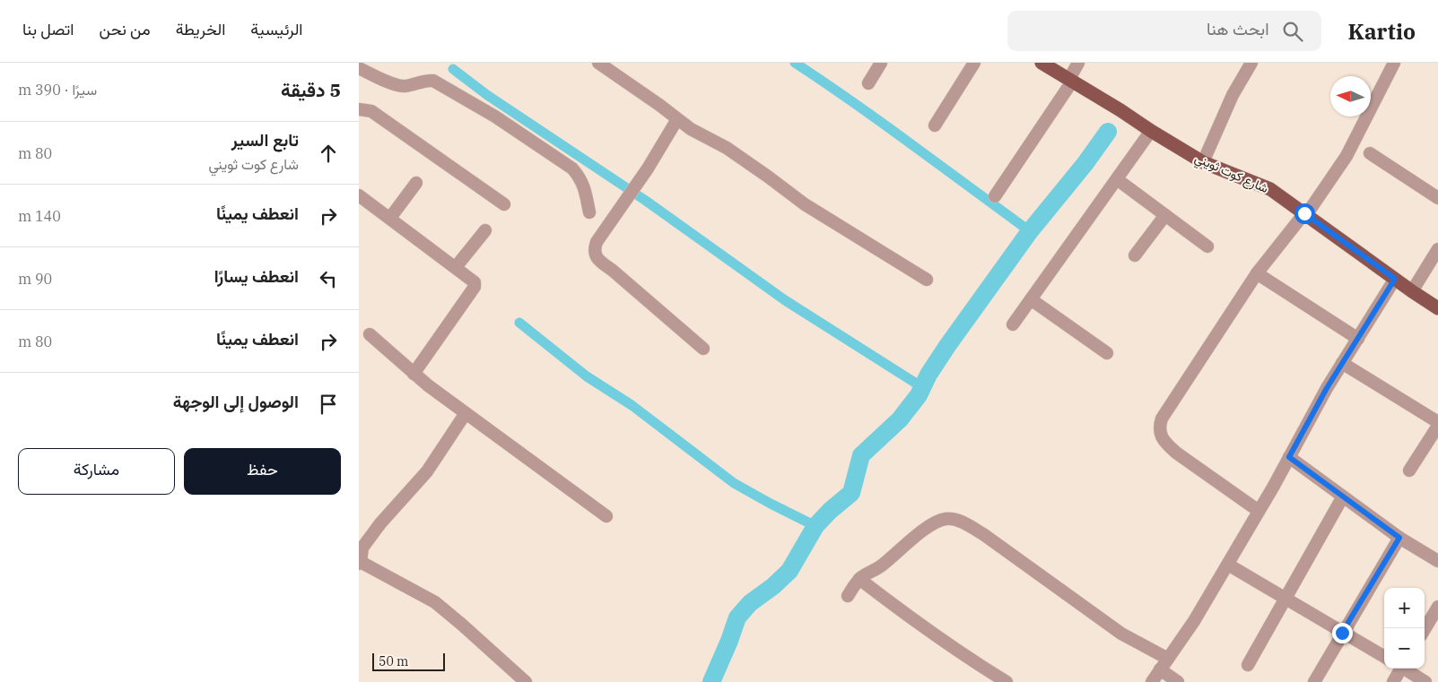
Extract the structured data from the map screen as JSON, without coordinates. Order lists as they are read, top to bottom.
{
  "streets": {
    "main road": ["شارع كوت ثويني"]
  },
  "scale_bar": "50 m",
  "north": "left",
  "page": {
    "header": "Kartio",
    "search": "ابحث هنا",
    "nav": [
      "الرئيسية",
      "الخريطة",
      "من نحن",
      "اتصل بنا"
    ],
    "heading": ["5 دقيقة", "سيرًا · 390 m"],
    "list": [
      ["تابع السير", "شارع كوت ثويني", "80 m"],
      ["انعطف يمينًا", "140 m"],
      ["انعطف يسارًا", "90 m"],
      ["انعطف يمينًا", "80 m"],
      "الوصول إلى الوجهة"
    ],
    "buttons": ["حفظ", "مشاركة"],
    "map_buttons": ["+", "−"],
    "scale": "50 m"
  }
}
